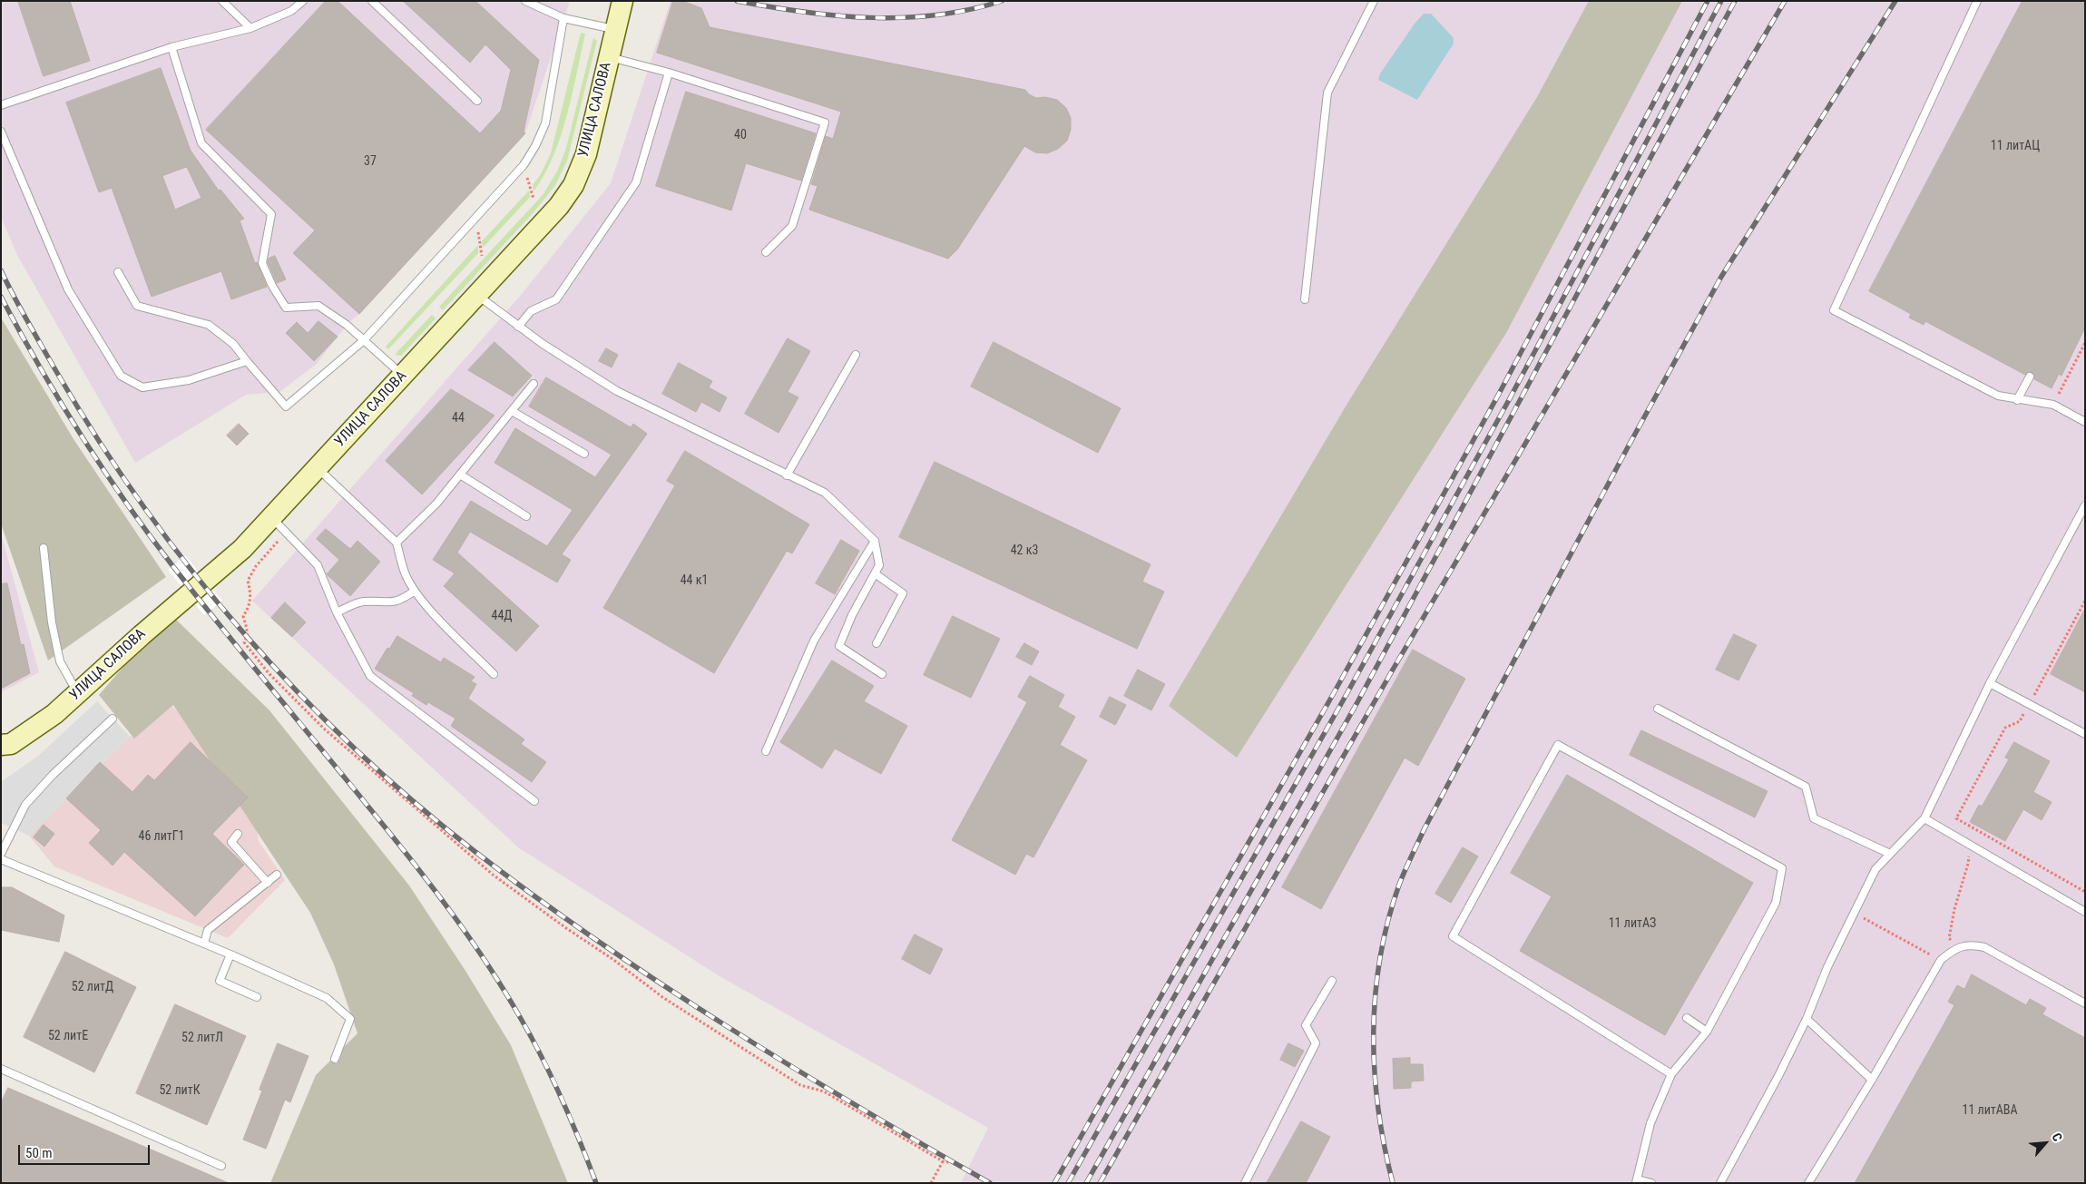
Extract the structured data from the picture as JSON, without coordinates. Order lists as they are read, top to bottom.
{
  "streets": {
    "street": ["УЛИЦА САЛОВА"]
  },
  "house_numbers": [
    "40",
    "11 литАЦ",
    "37",
    "44",
    "42 к3",
    "44 к1",
    "44Д",
    "46 литГ1",
    "11 литАЗ",
    "52 литД",
    "52 литЕ",
    "52 литЛ",
    "52 литК",
    "11 литАВА"
  ],
  "scale_bar": "50 m",
  "north": "top right"
}
